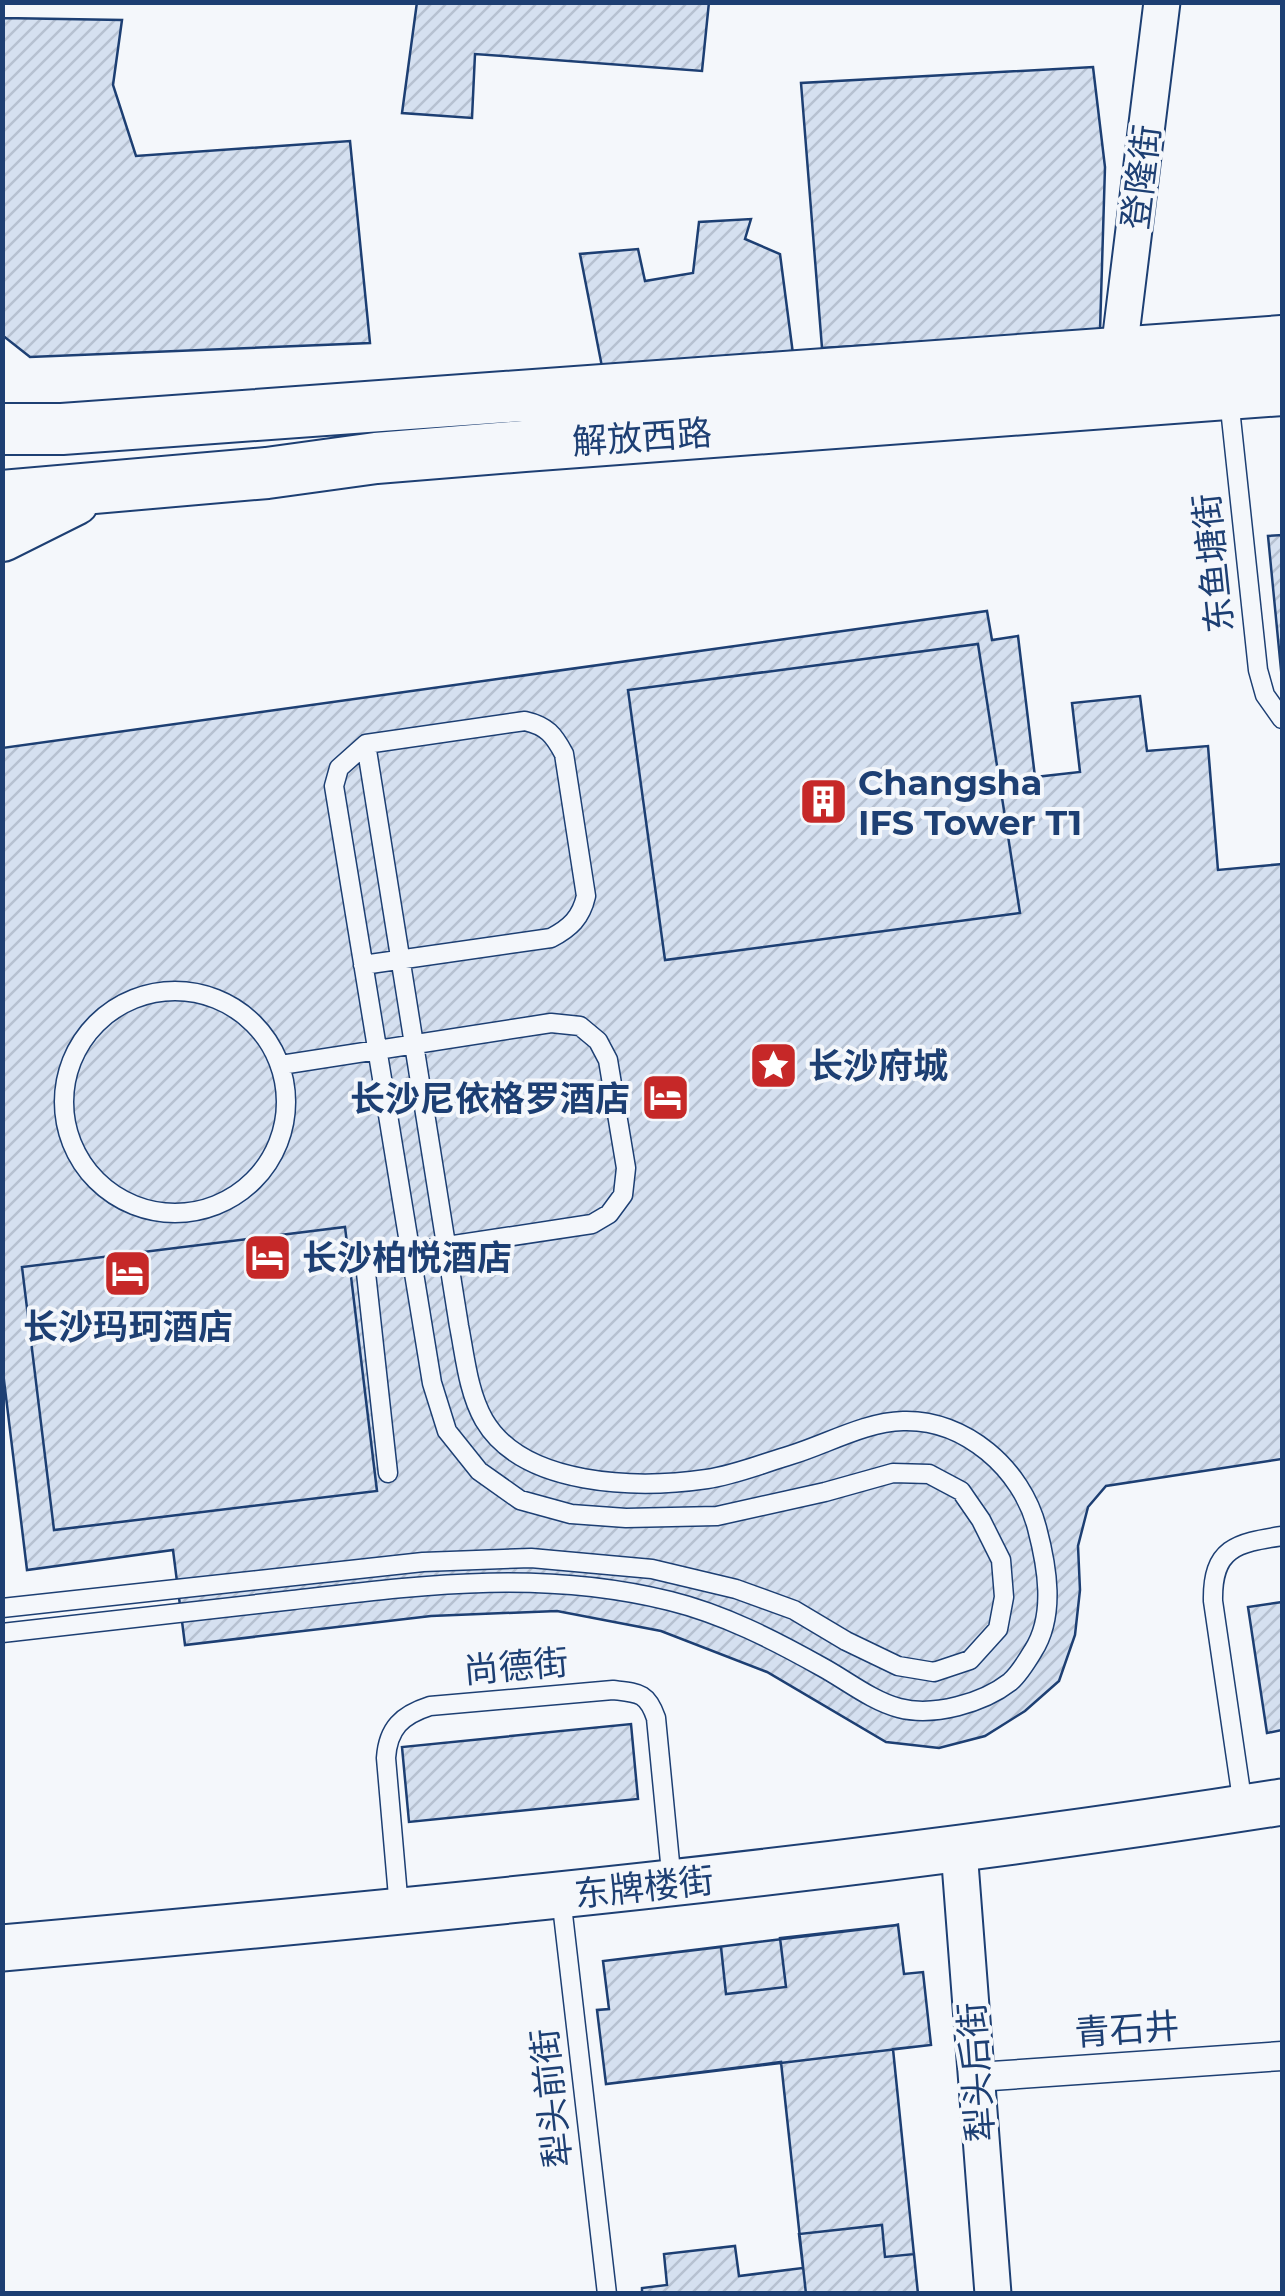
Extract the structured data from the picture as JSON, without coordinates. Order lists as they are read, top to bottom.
{
  "streets": {
    "main road": ["解放西路"],
    "street": [
      "登隆街",
      "东牌楼街",
      "青石井",
      "犁头后街"
    ],
    "lane": ["东鱼塘街", "尚德街", "犁头前街"]
  },
  "crossings": [
    ["登隆街", "解放西路"],
    ["解放西路", "东鱼塘街"],
    ["尚德街", "东牌楼街"],
    ["东牌楼街", "犁头后街"],
    ["东牌楼街", "犁头前街"],
    ["青石井", "犁头后街"]
  ],
  "places": {
    "building": ["Changsha IFS Tower T1"],
    "place": ["长沙府城"],
    "hotel": ["长沙尼依格罗酒店", "长沙柏悦酒店", "长沙玛珂酒店"]
  }
}
